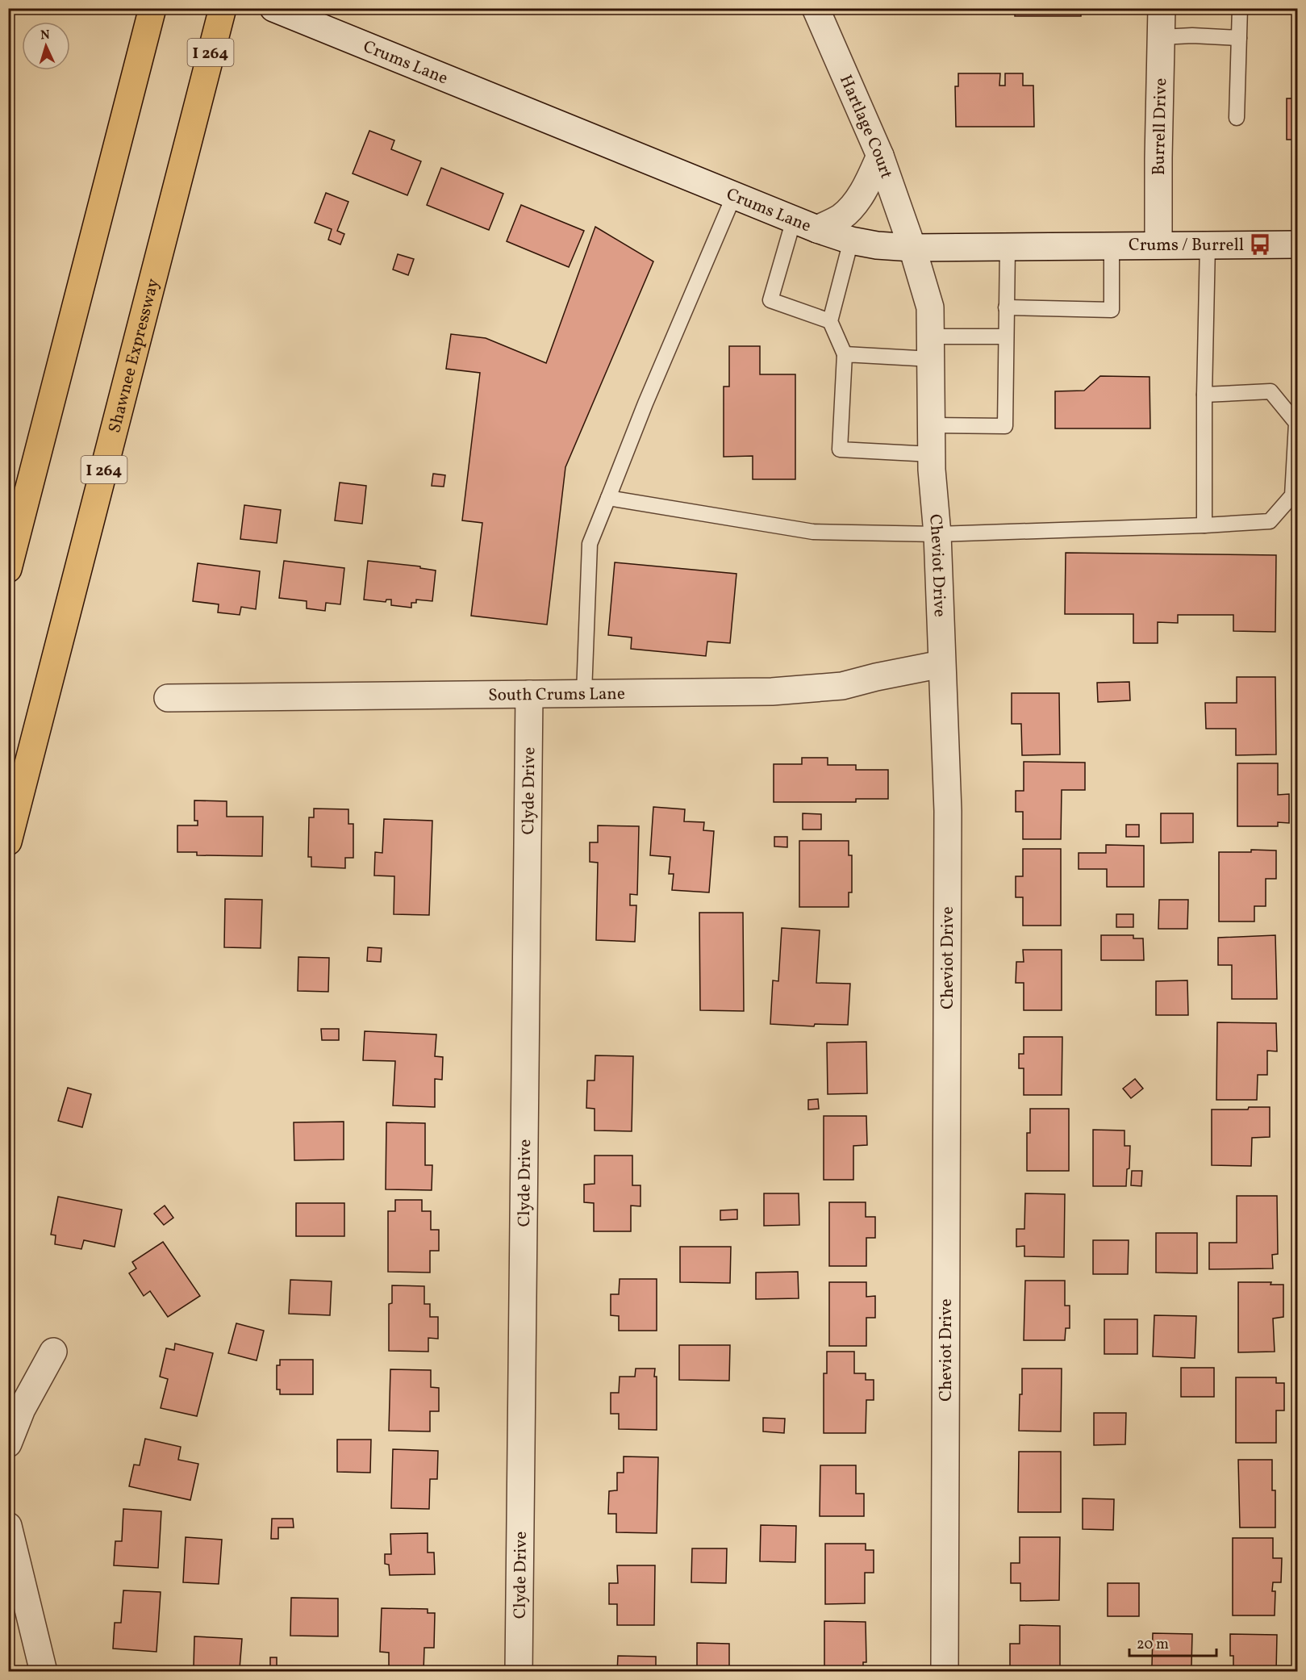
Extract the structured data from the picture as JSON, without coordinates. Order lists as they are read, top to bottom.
{
  "streets": {
    "highway": ["I 264", "Shawnee Expressway"],
    "street": [
      "Crums Lane",
      "Burrell Drive",
      "Hartlage Court",
      "Cheviot Drive",
      "South Crums Lane",
      "Clyde Drive"
    ]
  },
  "crossings": [
    ["Crums Lane", "Burrell Drive"],
    ["Crums Lane", "Hartlage Court"],
    ["Crums Lane", "Cheviot Drive"],
    ["Hartlage Court", "Cheviot Drive"],
    ["Cheviot Drive", "South Crums Lane"],
    ["South Crums Lane", "Clyde Drive"]
  ],
  "places": {
    "bus stop": ["Crums / Burrell"]
  },
  "scale_bar": "20 m",
  "north": "top"
}
